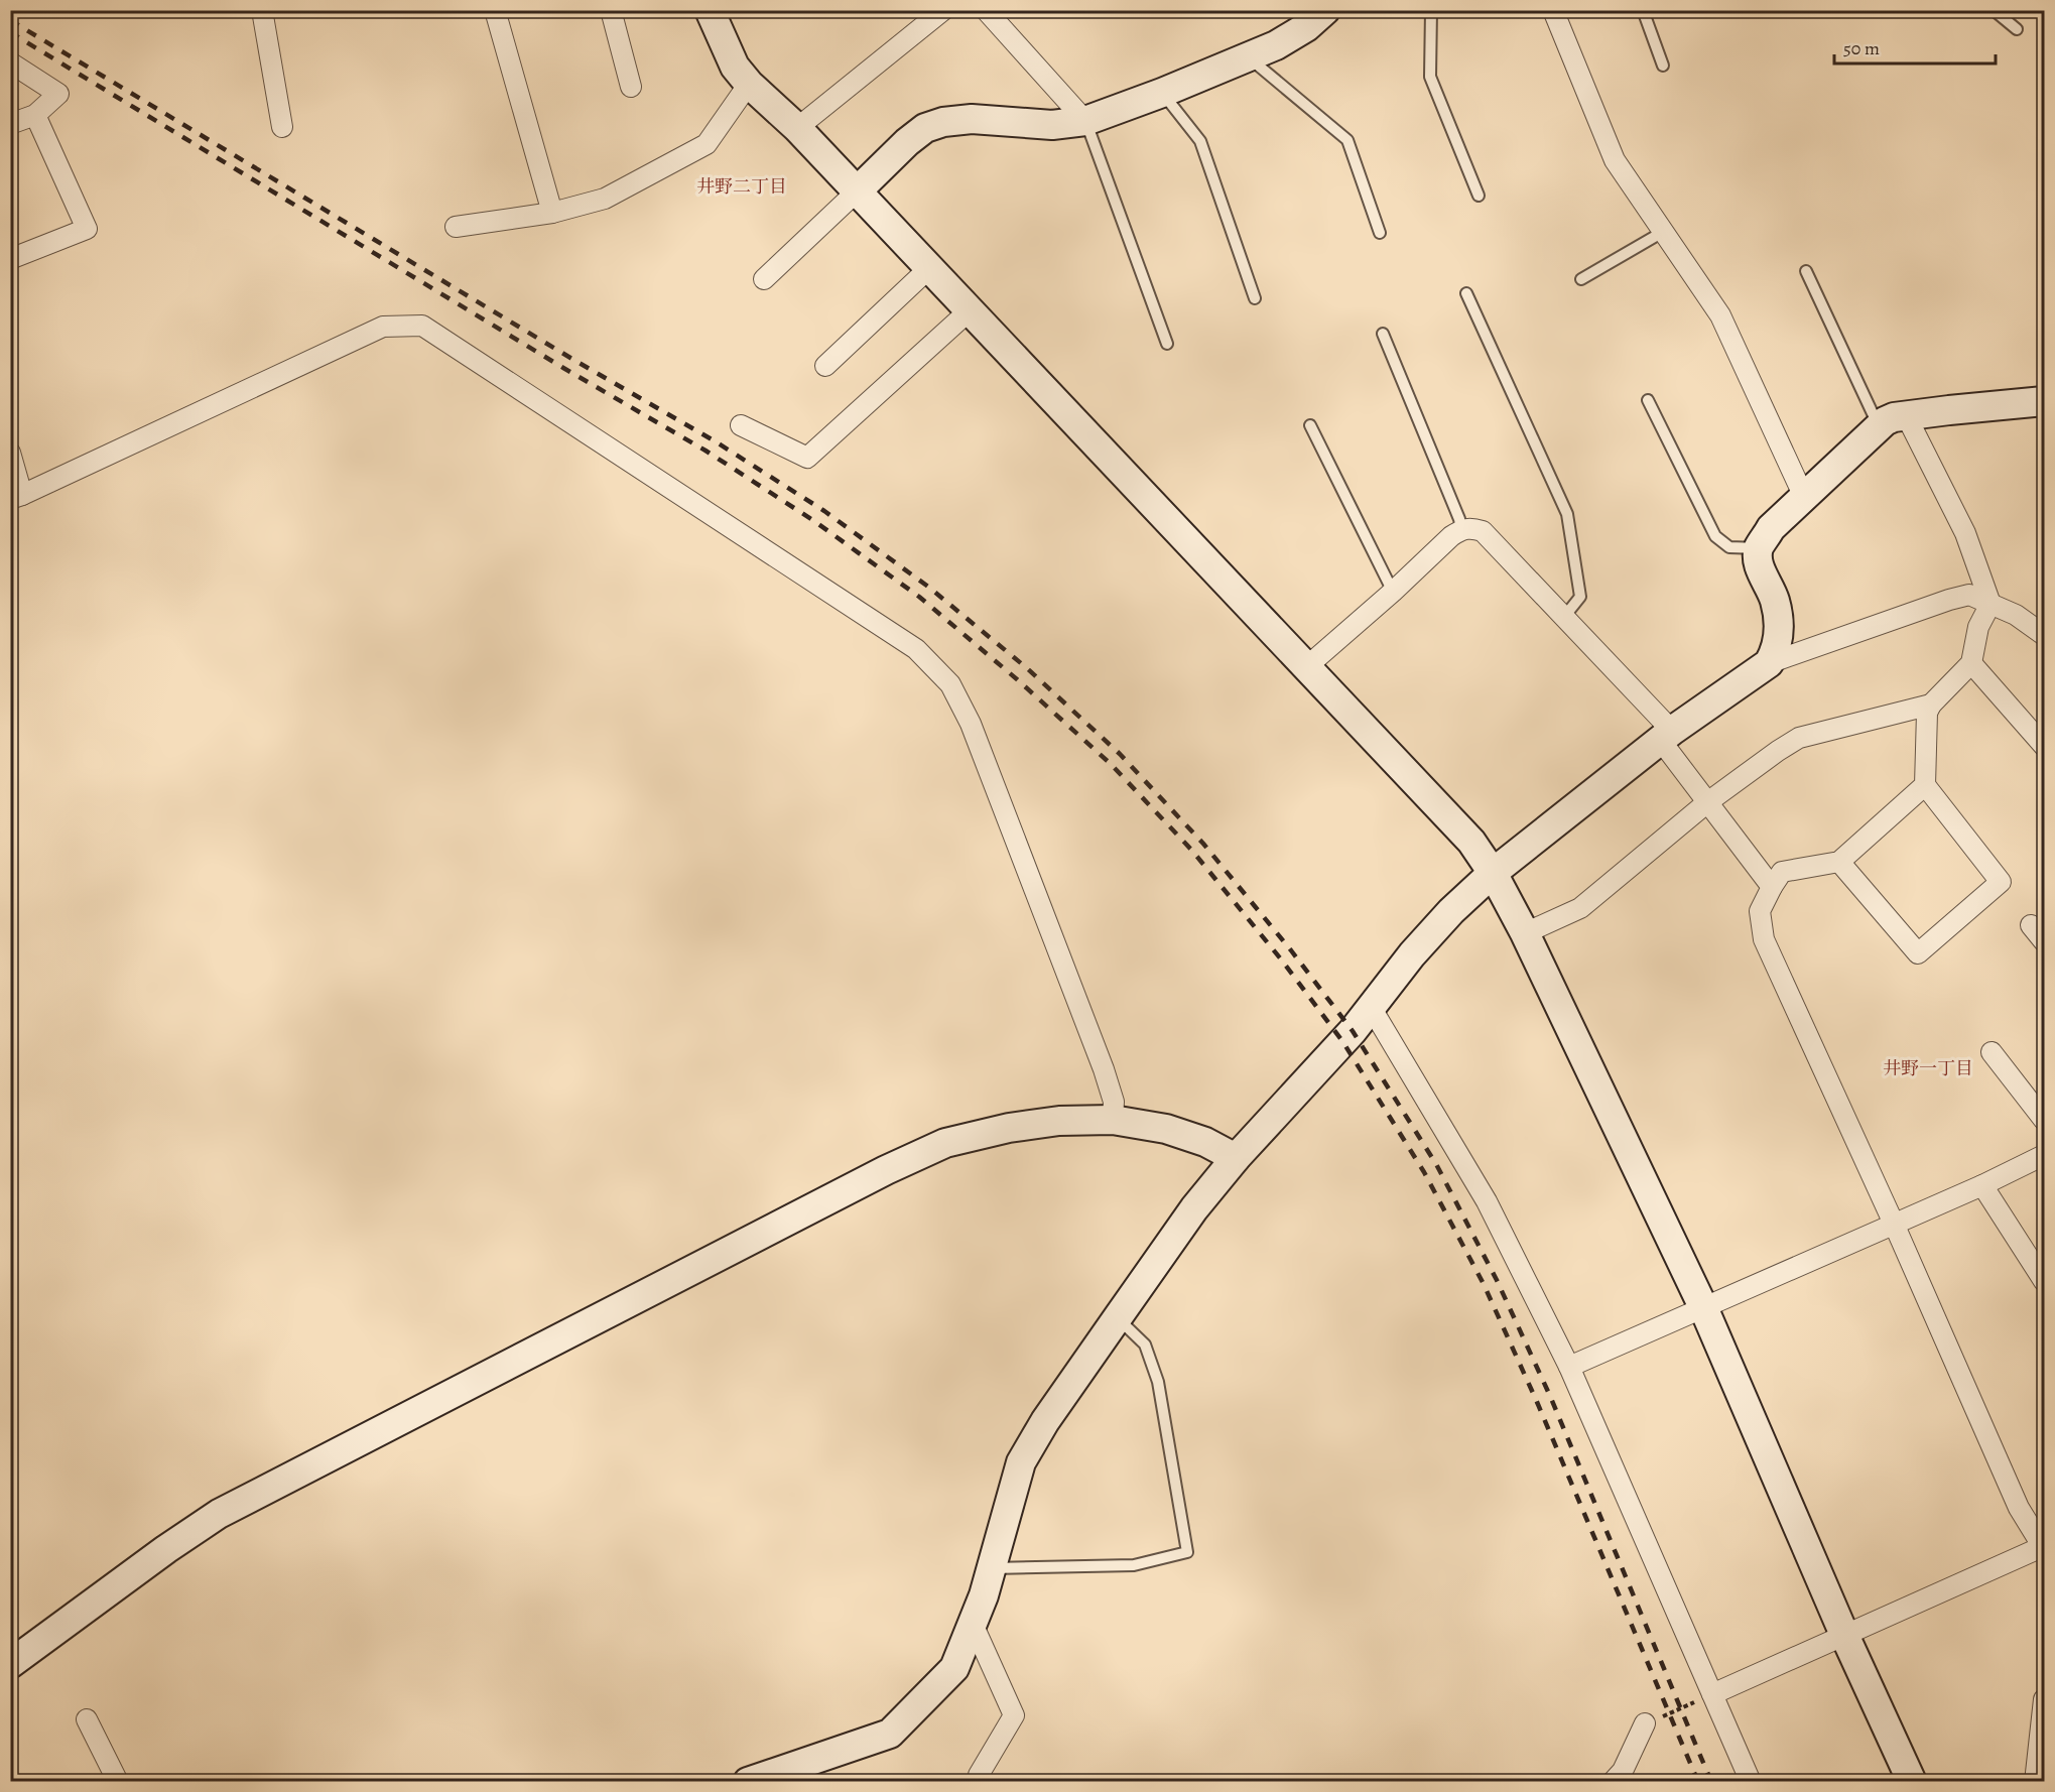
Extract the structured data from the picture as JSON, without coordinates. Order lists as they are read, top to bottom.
{
  "districts": ["井野二丁目", "井野一丁目"],
  "scale_bar": "50 m"
}
